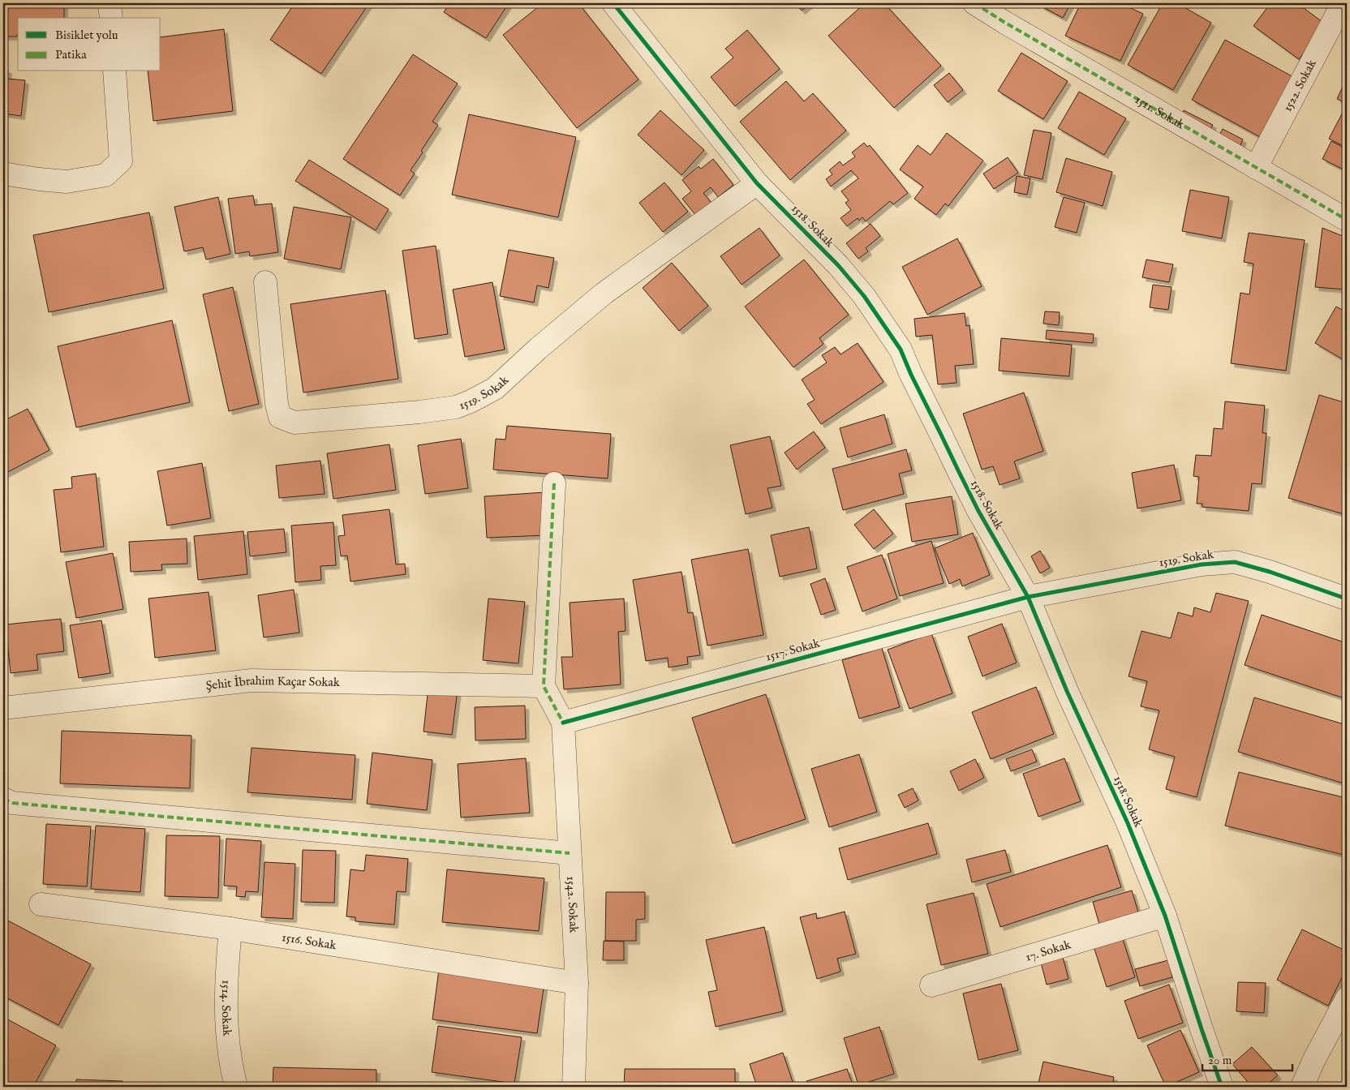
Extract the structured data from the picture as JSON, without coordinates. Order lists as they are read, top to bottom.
{
  "streets": {
    "street": [
      "1522. Sokak",
      "1511. Sokak",
      "1518. Sokak",
      "1519. Sokak",
      "1517. Sokak",
      "Şehit İbrahim Kaçar Sokak",
      "1542. Sokak",
      "1516. Sokak",
      "17. Sokak",
      "1514. Sokak"
    ]
  },
  "crossings": [
    ["1522. Sokak", "1511. Sokak"],
    ["1518. Sokak", "1519. Sokak"],
    ["1518. Sokak", "1517. Sokak"],
    ["1518. Sokak", "17. Sokak"],
    ["1519. Sokak", "1517. Sokak"],
    ["1517. Sokak", "1542. Sokak"],
    ["1542. Sokak", "1516. Sokak"],
    ["1516. Sokak", "1514. Sokak"]
  ],
  "legend": ["Bisiklet yolu", "Patika"],
  "scale_bar": "20 m"
}
